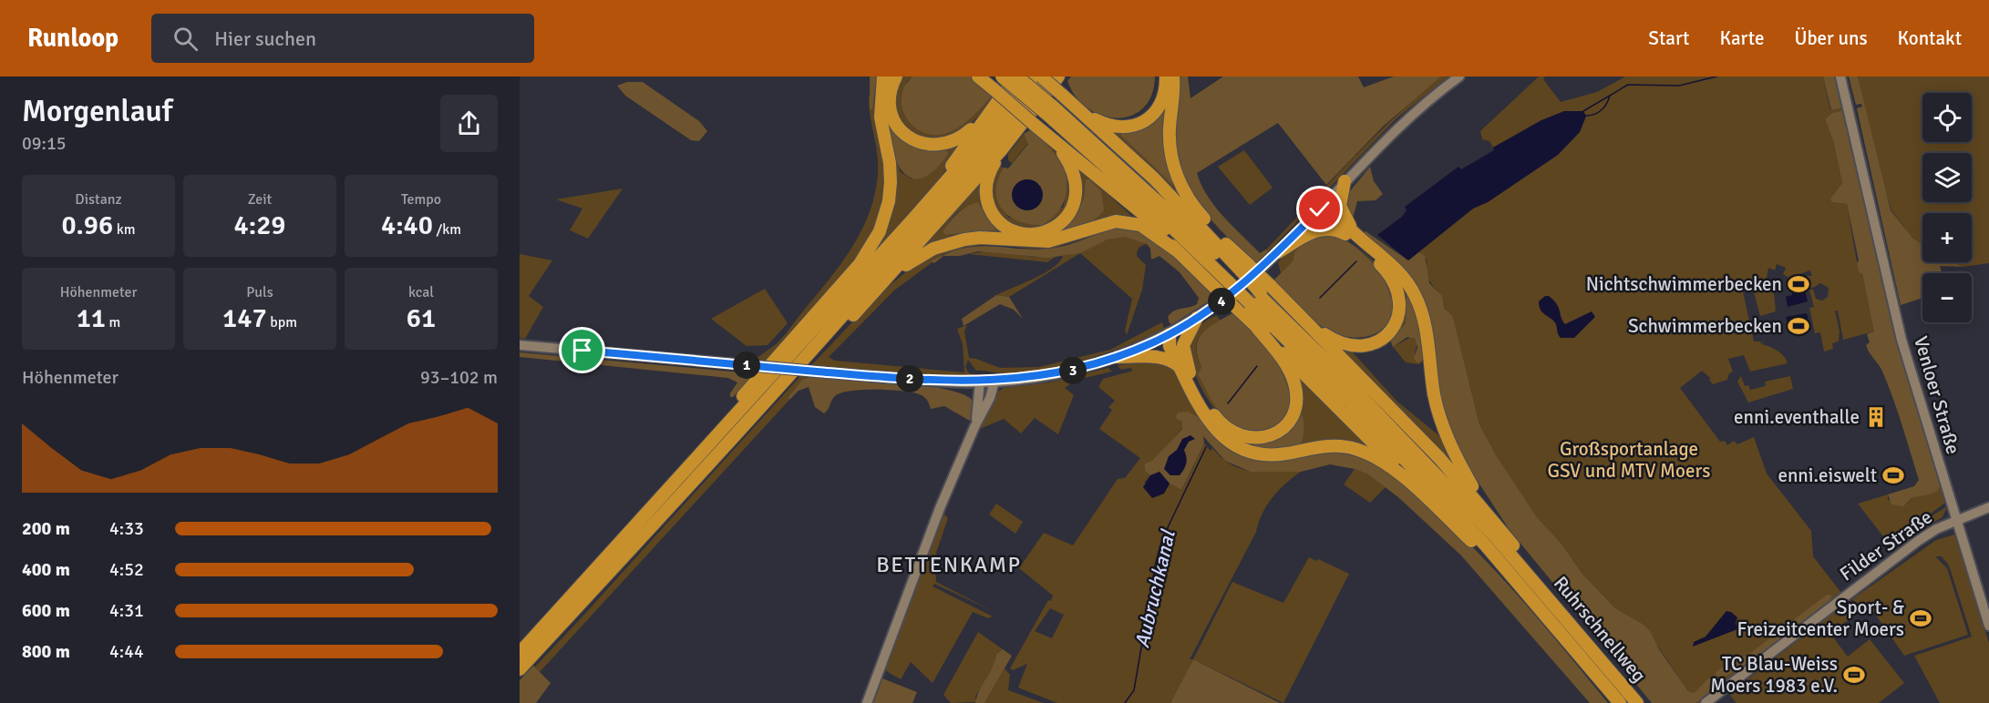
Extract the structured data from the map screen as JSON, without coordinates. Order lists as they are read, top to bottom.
{
  "streets": {
    "highway": ["Ruhrschnellweg"],
    "main road": ["Venloer Straße", "Filder Straße"]
  },
  "crossings": [
    ["Venloer Straße", "Filder Straße"]
  ],
  "districts": ["BETTENKAMP"],
  "water": ["Aubruchkanal"],
  "parks": ["Großsportanlage GSV und MTV Moers"],
  "places": {
    "sports": [
      "Nichtschwimmerbecken",
      "Schwimmerbecken",
      "enni.eiswelt",
      "Sport- & Freizeitcenter Moers",
      "TC Blau-Weiss Moers 1983 e.V."
    ],
    "building": ["enni.eventhalle"]
  },
  "page": {
    "header": "Runloop",
    "search": "Hier suchen",
    "nav": [
      "Start",
      "Karte",
      "Über uns",
      "Kontakt"
    ],
    "heading": ["Morgenlauf", "09:15"],
    "map_buttons": ["+", "−"],
    "stats": [
      ["Distanz", "0.96 km"],
      ["Zeit", "4:29"],
      ["Tempo", "4:40 /km"],
      ["Höhenmeter", "11 m"],
      ["Puls", "147 bpm"],
      ["kcal", "61"]
    ],
    "pins": [
      "4",
      "1",
      "3",
      "2"
    ],
    "chart": ["Höhenmeter", "93–102 m"],
    "list": [
      {
        "name": "200 m",
        "note": "4:33"
      },
      {
        "name": "400 m",
        "note": "4:52"
      },
      {
        "name": "600 m",
        "note": "4:31"
      },
      {
        "name": "800 m",
        "note": "4:44"
      }
    ]
  }
}
